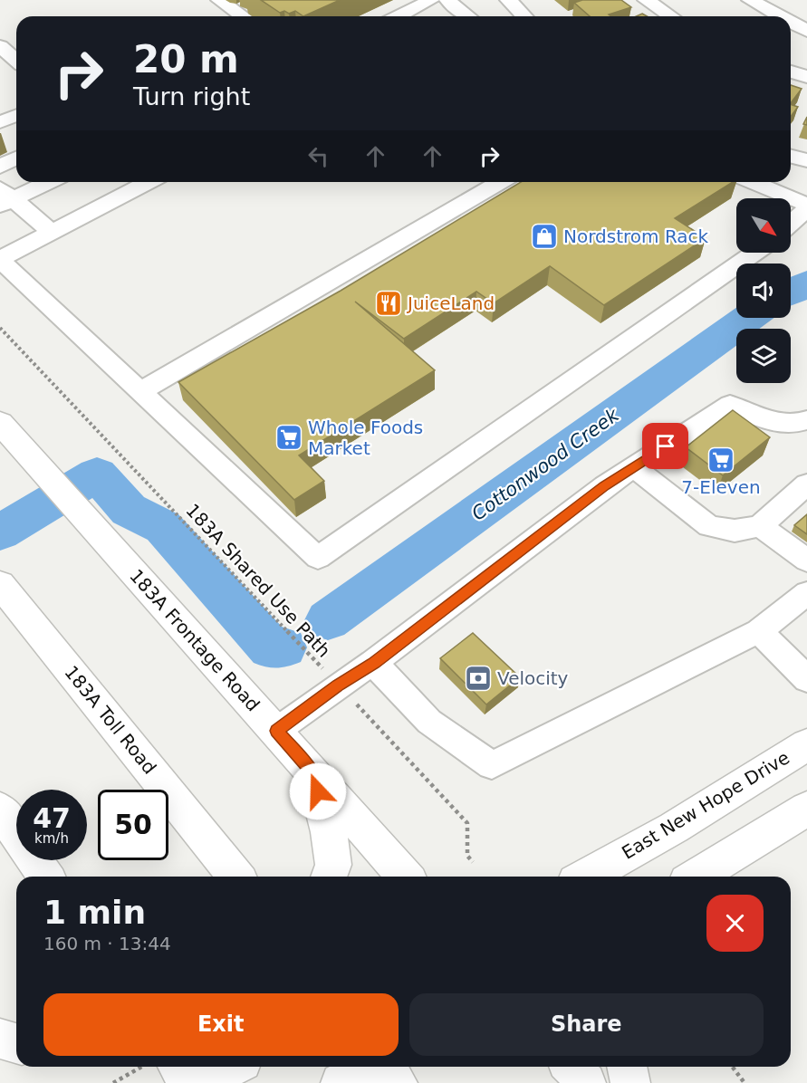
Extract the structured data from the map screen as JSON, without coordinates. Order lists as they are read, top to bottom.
{
  "streets": {
    "main road": ["183A Frontage Road", "183A Toll Road", "East New Hope Drive"],
    "path": ["183A Shared Use Path"]
  },
  "water": ["Cottonwood Creek"],
  "places": {
    "shop": ["Nordstrom Rack"],
    "restaurant": ["JuiceLand"],
    "supermarket": ["Whole Foods Market", "7-Eleven"],
    "bank": ["Velocity"]
  },
  "north": "bottom right",
  "page": {
    "turn": ["20 m", "Turn right"],
    "speed": "47 km/h",
    "limit": "50",
    "heading": ["1 min", "160 m · 13:44"],
    "buttons": ["Exit", "Share"]
  }
}
